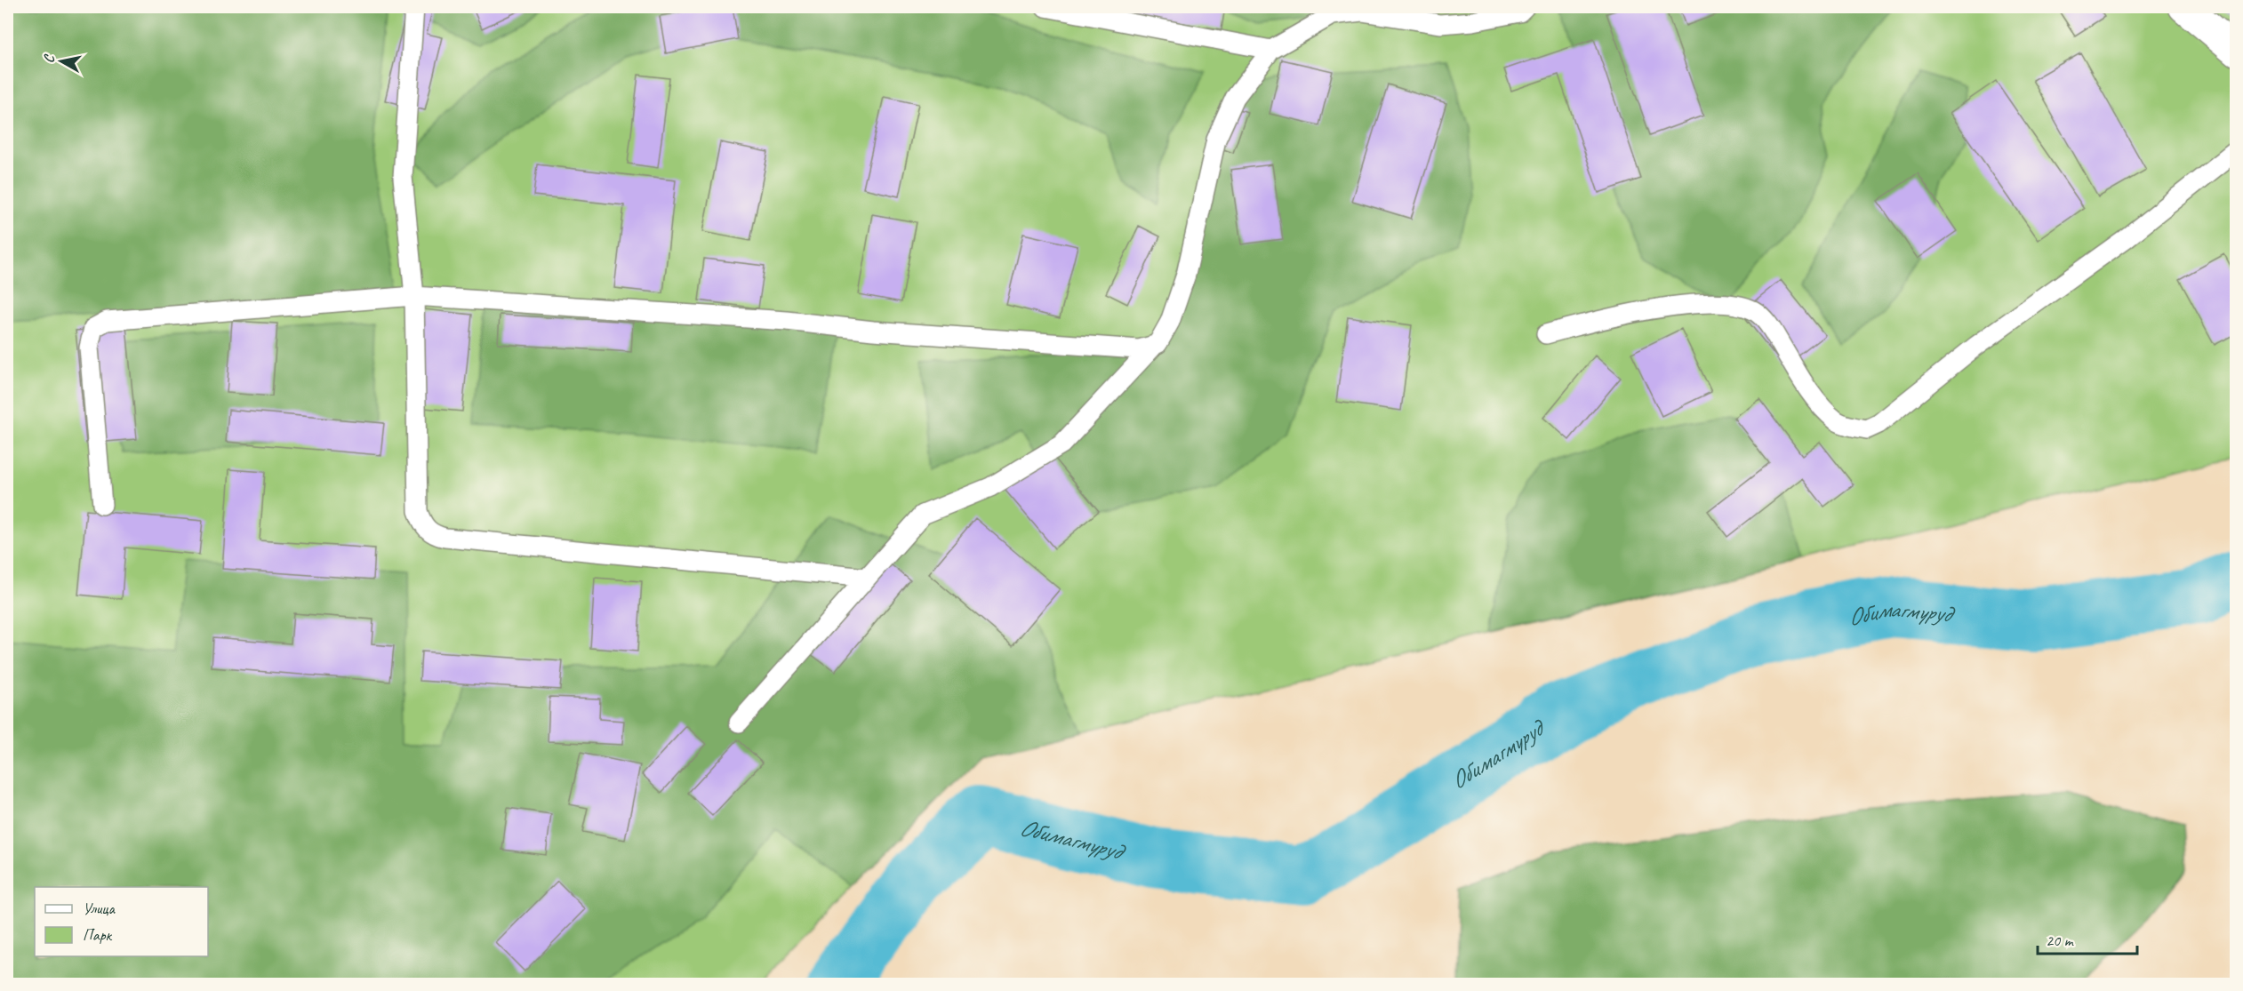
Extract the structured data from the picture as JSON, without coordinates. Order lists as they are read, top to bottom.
{
  "water": ["Обимагмуруд"],
  "legend": ["Улица", "Парк"],
  "scale_bar": "20 m",
  "north": "left"
}
